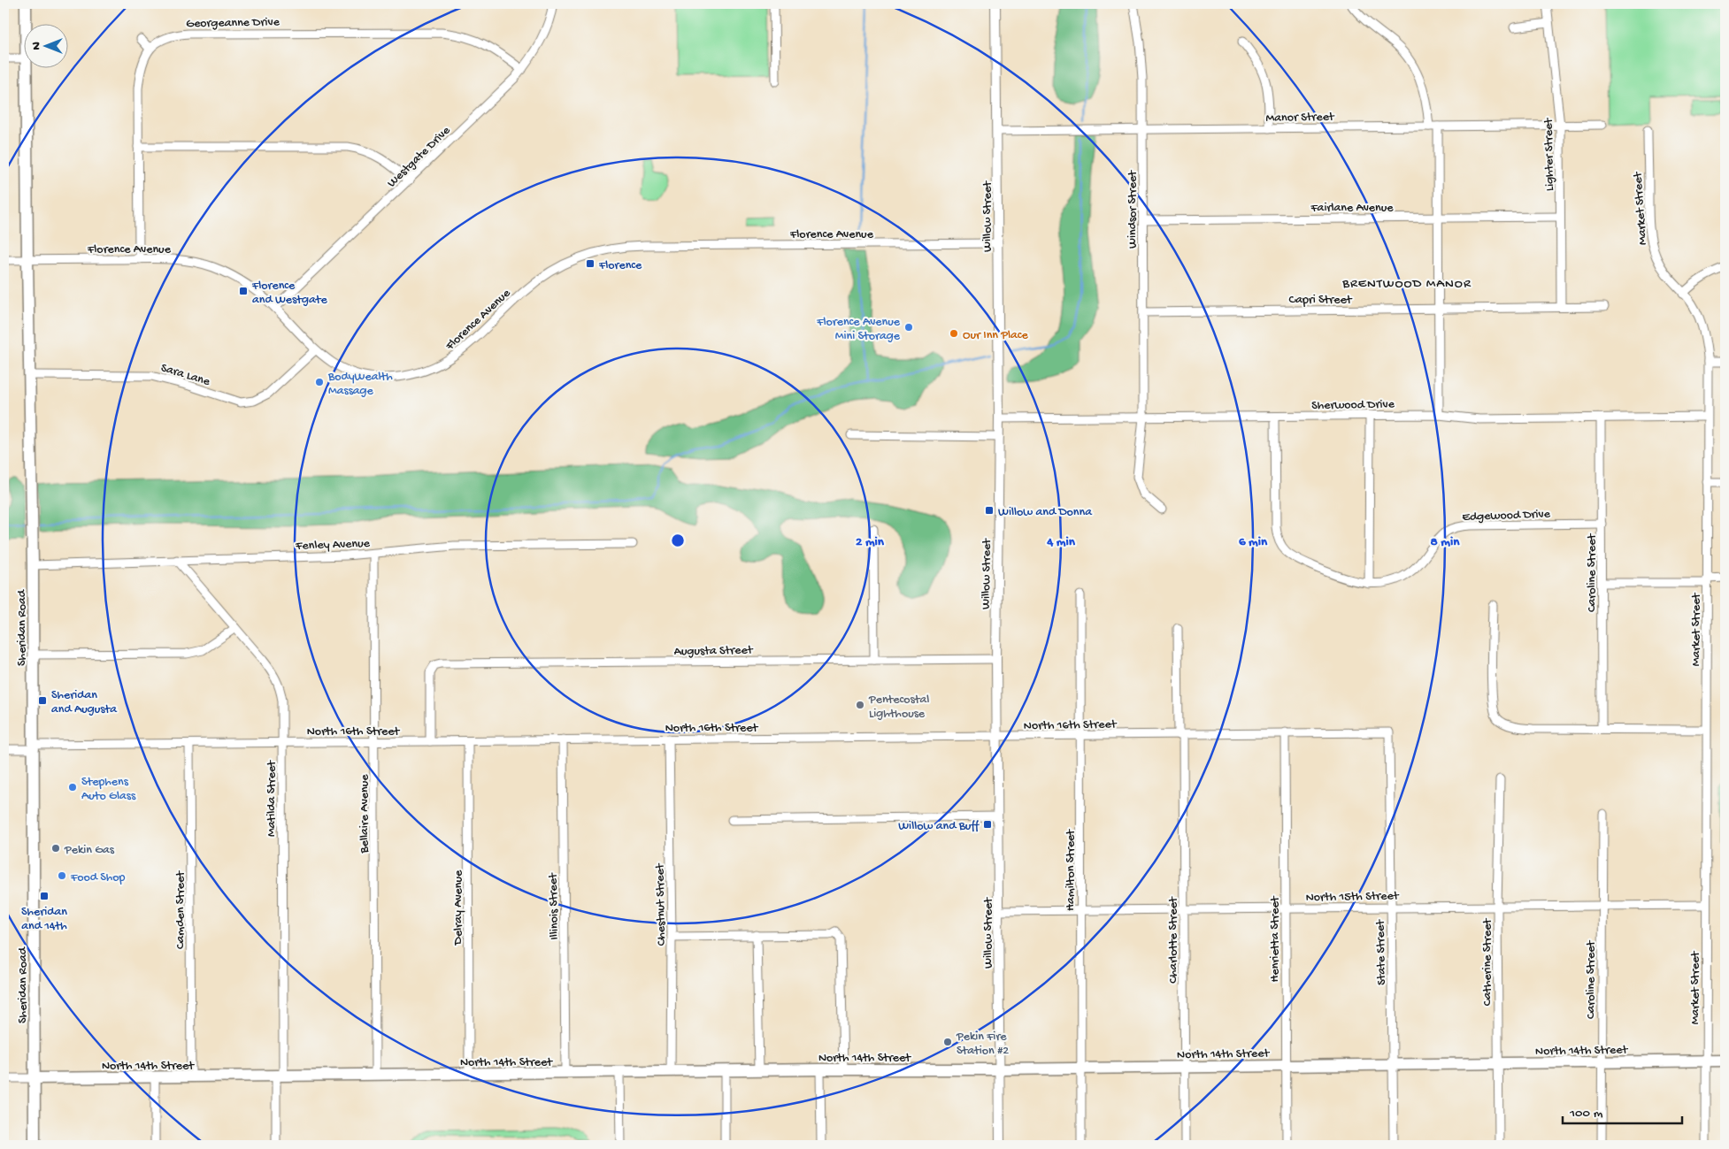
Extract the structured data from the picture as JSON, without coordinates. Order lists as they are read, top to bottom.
{
  "streets": {
    "main road": ["Sheridan Road", "North 14th Street"],
    "street": [
      "Georgeanne Drive",
      "Manor Street",
      "Lighter Street",
      "Westgate Drive",
      "Fairlane Avenue",
      "Market Street",
      "Windsor Street",
      "Willow Street",
      "Florence Avenue",
      "Capri Street",
      "Sara Lane",
      "Sherwood Drive",
      "Edgewood Drive",
      "Fenley Avenue",
      "Caroline Street",
      "Augusta Street",
      "North 16th Street",
      "Matilda Street",
      "Bellaire Avenue",
      "Hamilton Street",
      "North 15th Street",
      "Chestnut Street",
      "Illinois Street",
      "Delray Avenue",
      "Camden Street",
      "Henrietta Street",
      "Charlotte Street",
      "State Street",
      "Catherine Street"
    ]
  },
  "crossings": [
    ["Georgeanne Drive", "Westgate Drive"],
    ["Manor Street", "Lighter Street"],
    ["Manor Street", "Windsor Street"],
    ["Manor Street", "Willow Street"],
    ["Lighter Street", "Fairlane Avenue"],
    ["Lighter Street", "Capri Street"],
    ["Westgate Drive", "Florence Avenue"],
    ["Fairlane Avenue", "Windsor Street"],
    ["Market Street", "Sherwood Drive"],
    ["Market Street", "North 15th Street"],
    ["Market Street", "North 14th Street"],
    ["Windsor Street", "Capri Street"],
    ["Windsor Street", "Sherwood Drive"],
    ["Willow Street", "Florence Avenue"],
    ["Willow Street", "Sherwood Drive"],
    ["Willow Street", "Augusta Street"],
    ["Willow Street", "North 16th Street"],
    ["Willow Street", "North 15th Street"],
    ["Willow Street", "North 14th Street"],
    ["Florence Avenue", "Sara Lane"],
    ["Florence Avenue", "Sheridan Road"],
    ["Sara Lane", "Sheridan Road"],
    ["Sherwood Drive", "Edgewood Drive"],
    ["Sherwood Drive", "Caroline Street"],
    ["Edgewood Drive", "Caroline Street"],
    ["Fenley Avenue", "Sheridan Road"],
    ["Fenley Avenue", "Matilda Street"],
    ["Fenley Avenue", "Bellaire Avenue"],
    ["Caroline Street", "North 15th Street"],
    ["Caroline Street", "North 14th Street"],
    ["Sheridan Road", "North 16th Street"],
    ["Sheridan Road", "North 14th Street"],
    ["Augusta Street", "North 16th Street"],
    ["North 16th Street", "Matilda Street"],
    ["North 16th Street", "Bellaire Avenue"],
    ["North 16th Street", "Hamilton Street"],
    ["North 16th Street", "Chestnut Street"],
    ["North 16th Street", "Illinois Street"],
    ["North 16th Street", "Delray Avenue"],
    ["North 16th Street", "Camden Street"],
    ["North 16th Street", "Henrietta Street"],
    ["North 16th Street", "Charlotte Street"],
    ["North 16th Street", "State Street"],
    ["Matilda Street", "North 14th Street"],
    ["Bellaire Avenue", "North 14th Street"],
    ["Hamilton Street", "North 15th Street"],
    ["Hamilton Street", "North 14th Street"],
    ["North 15th Street", "Henrietta Street"],
    ["North 15th Street", "Charlotte Street"],
    ["North 15th Street", "State Street"],
    ["North 15th Street", "Catherine Street"],
    ["Chestnut Street", "North 14th Street"],
    ["Illinois Street", "North 14th Street"],
    ["Delray Avenue", "North 14th Street"],
    ["Camden Street", "North 14th Street"],
    ["Henrietta Street", "North 14th Street"],
    ["Charlotte Street", "North 14th Street"],
    ["State Street", "North 14th Street"],
    ["Catherine Street", "North 14th Street"]
  ],
  "districts": ["BRENTWOOD MANOR"],
  "places": {
    "transit": [
      "Florence",
      "Florence and Westgate",
      "Willow and Donna",
      "Sheridan and Augusta",
      "Willow and Buff",
      "Sheridan and 14th"
    ],
    "other": [
      "Florence Avenue Mini Storage",
      "Our Inn Place",
      "BodyWealth Massage",
      "Pentecostal Lighthouse",
      "Stephens Auto Glass",
      "Pekin Gas",
      "Food Shop",
      "Pekin Fire Station #2"
    ]
  },
  "scale_bar": "100 m",
  "north": "left",
  "rings": [
    "2 min",
    "4 min",
    "6 min",
    "8 min"
  ]
}
